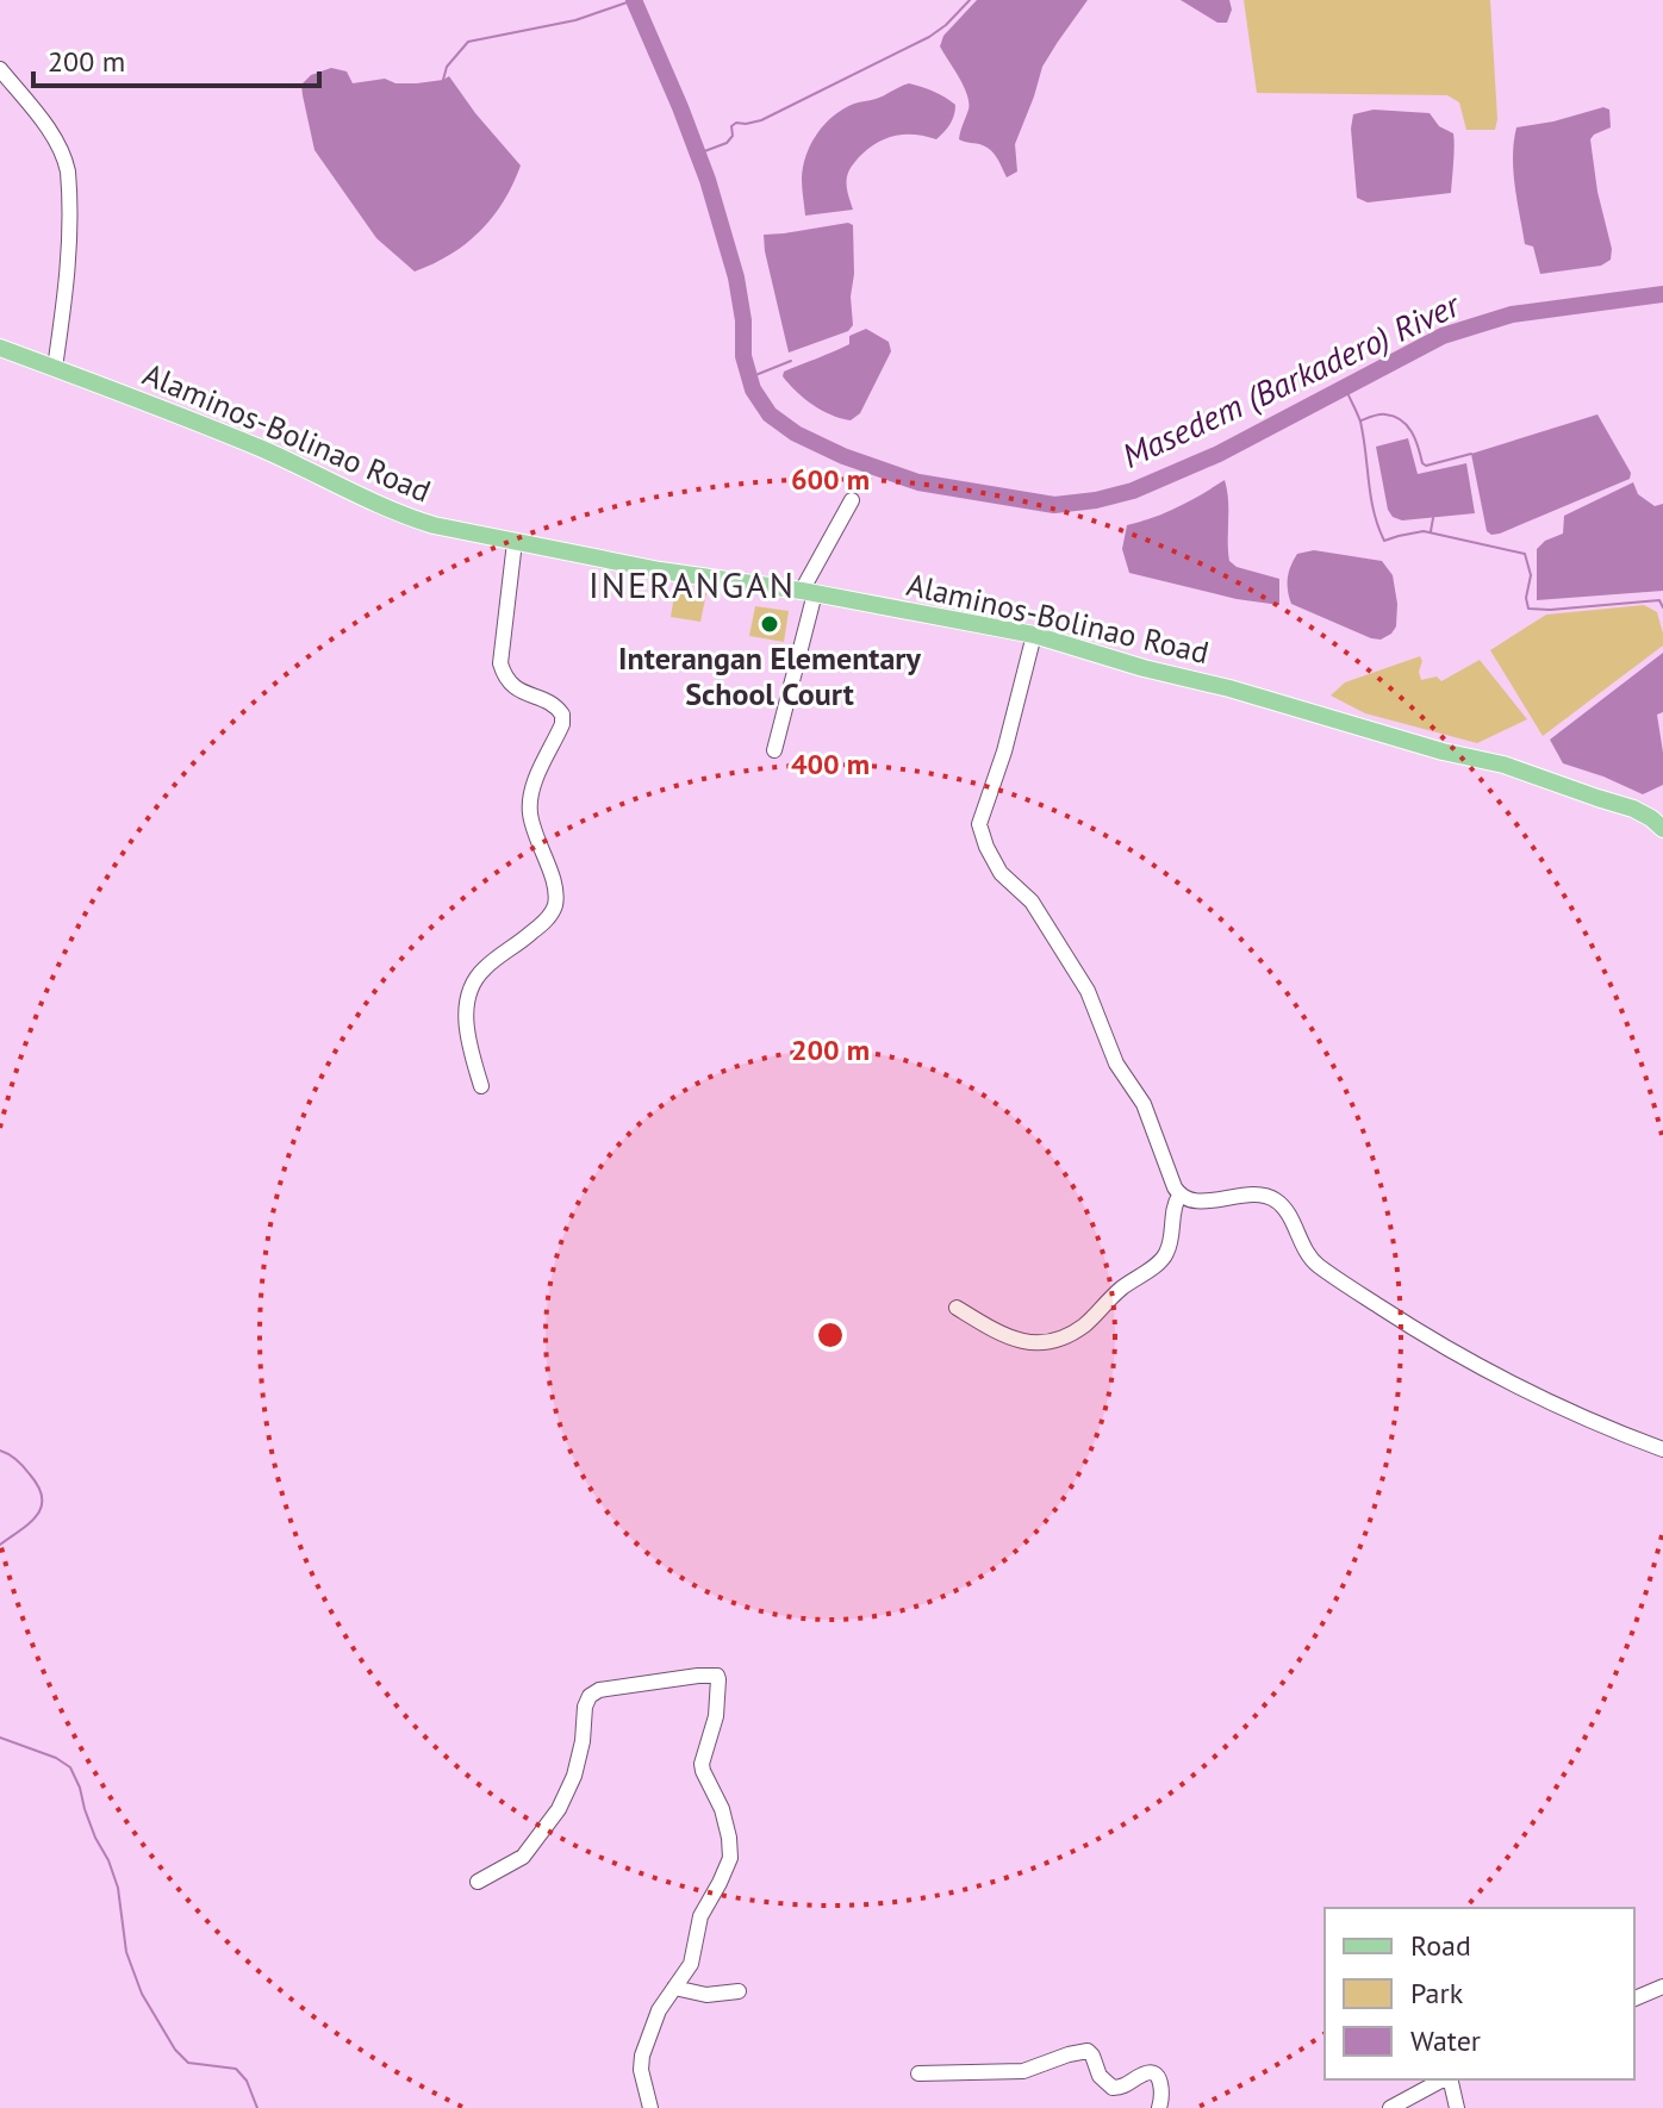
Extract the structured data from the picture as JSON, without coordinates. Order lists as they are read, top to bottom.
{
  "streets": {
    "main road": ["Alaminos-Bolinao Road"]
  },
  "districts": ["INERANGAN"],
  "water": ["Masedem (Barkadero) River"],
  "places": ["Interangan Elementary School Court"],
  "legend": ["Road", "Park", "Water"],
  "scale_bar": "200 m",
  "rings": ["600 m", "400 m", "200 m"]
}
